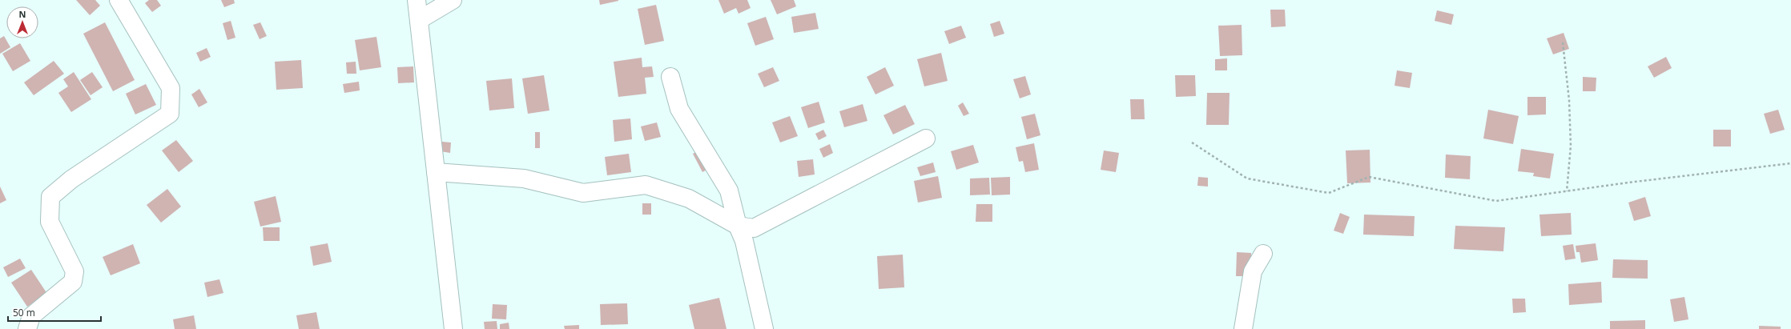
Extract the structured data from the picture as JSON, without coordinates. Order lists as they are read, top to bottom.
{
  "scale_bar": "50 m",
  "north": "top"
}
